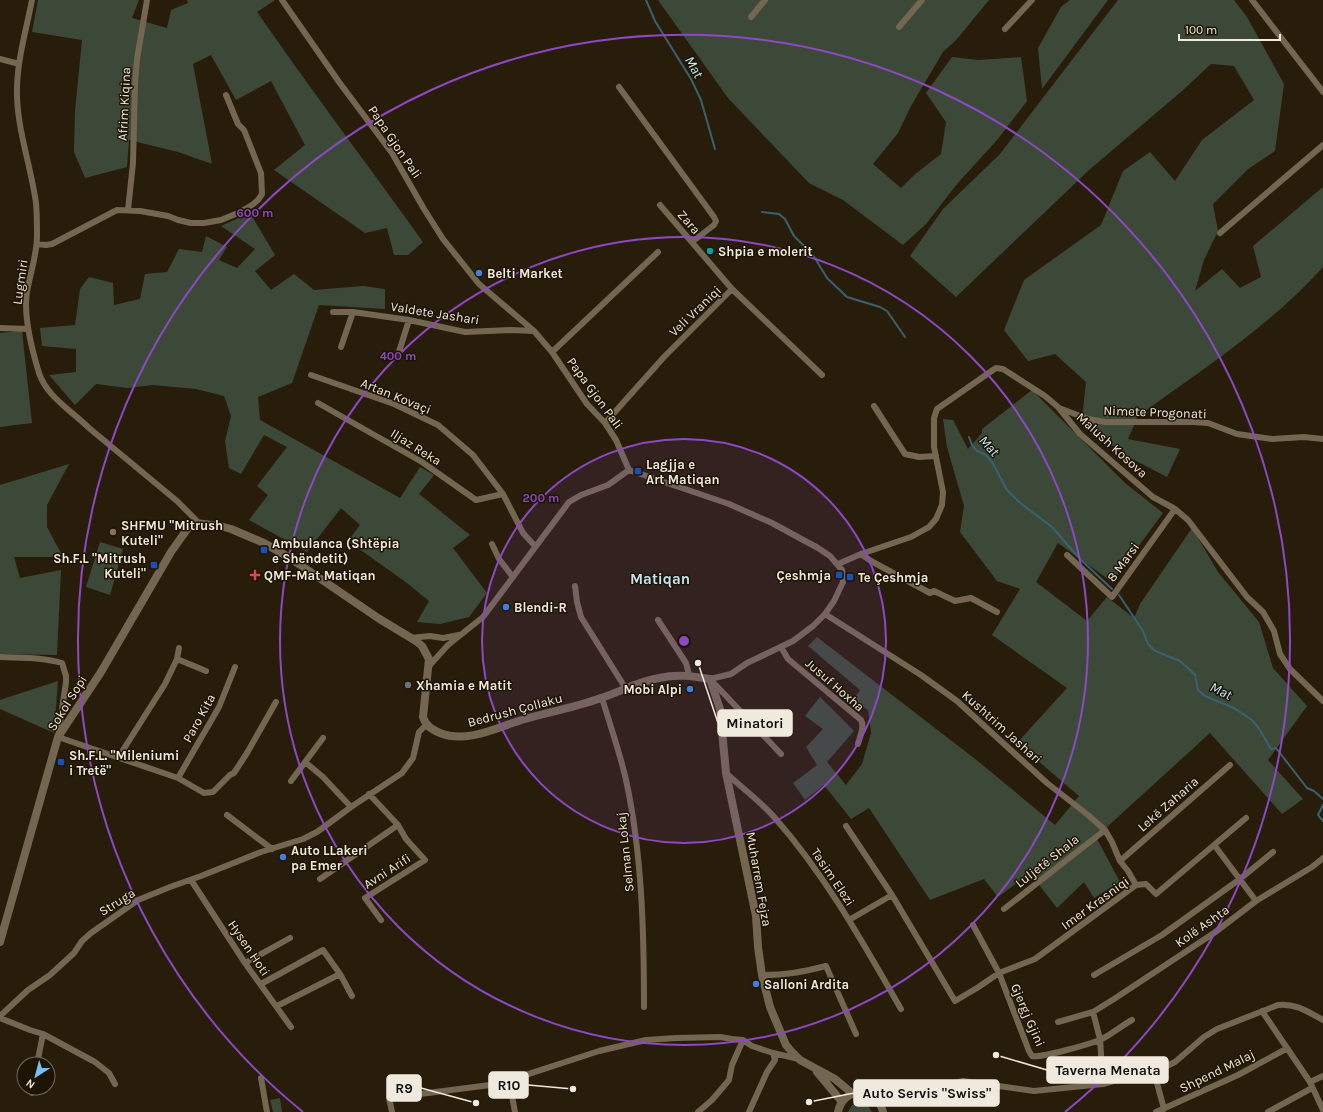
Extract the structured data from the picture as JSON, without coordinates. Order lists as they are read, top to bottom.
{
  "streets": {
    "street": [
      "Afrim Kiqina",
      "Papa Gjon Pali",
      "Zara",
      "Lugmiri",
      "Veli Vraniqi",
      "Valdete Jashari",
      "Artan Kovaçi",
      "Nimete Progonati",
      "Malush Kosova",
      "Iljaz Reka",
      "8 Marsi",
      "Jusuf Hoxha",
      "Sokol Sopi",
      "Bedrush Çollaku",
      "Paro Kita",
      "Kushtrim Jashari",
      "Lekë Zaharia",
      "Selman Lokaj",
      "Luljetë Shala",
      "Avni Arifi",
      "Tasim Elezi",
      "Muharrem Fejza",
      "Struga",
      "Imer Krasniqi",
      "Kolë Ashta",
      "Hysen Hoti",
      "Gjergj Gjini",
      "Shpend Malaj"
    ]
  },
  "crossings": [
    ["Papa Gjon Pali", "Veli Vraniqi"],
    ["Papa Gjon Pali", "Valdete Jashari"],
    ["Zara", "Veli Vraniqi"],
    ["Lugmiri", "Sokol Sopi"],
    ["Artan Kovaçi", "Iljaz Reka"],
    ["Nimete Progonati", "Malush Kosova"],
    ["Malush Kosova", "8 Marsi"],
    ["Bedrush Çollaku", "Selman Lokaj"],
    ["Bedrush Çollaku", "Muharrem Fejza"],
    ["Bedrush Çollaku", "Struga"],
    ["Kushtrim Jashari", "Lekë Zaharia"],
    ["Kushtrim Jashari", "Luljetë Shala"],
    ["Kushtrim Jashari", "Imer Krasniqi"],
    ["Tasim Elezi", "Muharrem Fejza"],
    ["Struga", "Hysen Hoti"],
    ["Imer Krasniqi", "Gjergj Gjini"]
  ],
  "districts": ["Matiqan"],
  "water": ["Mat"],
  "places": {
    "other": [
      "Shpia e molerit",
      "Belti Market",
      "SHFMU \"Mitrush Kuteli\"",
      "Blendi-R",
      "Minatori",
      "Xhamia e Matit",
      "Mobi Alpi",
      "Auto LLakeri pa Emer",
      "Salloni Ardita",
      "Taverna Menata",
      "R10",
      "Auto Servis \"Swiss\"",
      "R9"
    ],
    "transit": [
      "Lagjja e Art Matiqan",
      "Ambulanca (Shtëpia e Shëndetit)",
      "Sh.F.L \"Mitrush Kuteli\"",
      "Çeshmja",
      "Te Çeshmja",
      "Sh.F.L. \"Mileniumi i Tretë\""
    ],
    "health": ["QMF-Mat Matiqan"]
  },
  "scale_bar": "100 m",
  "north": "bottom left",
  "rings": ["600 m", "400 m", "200 m"]
}
